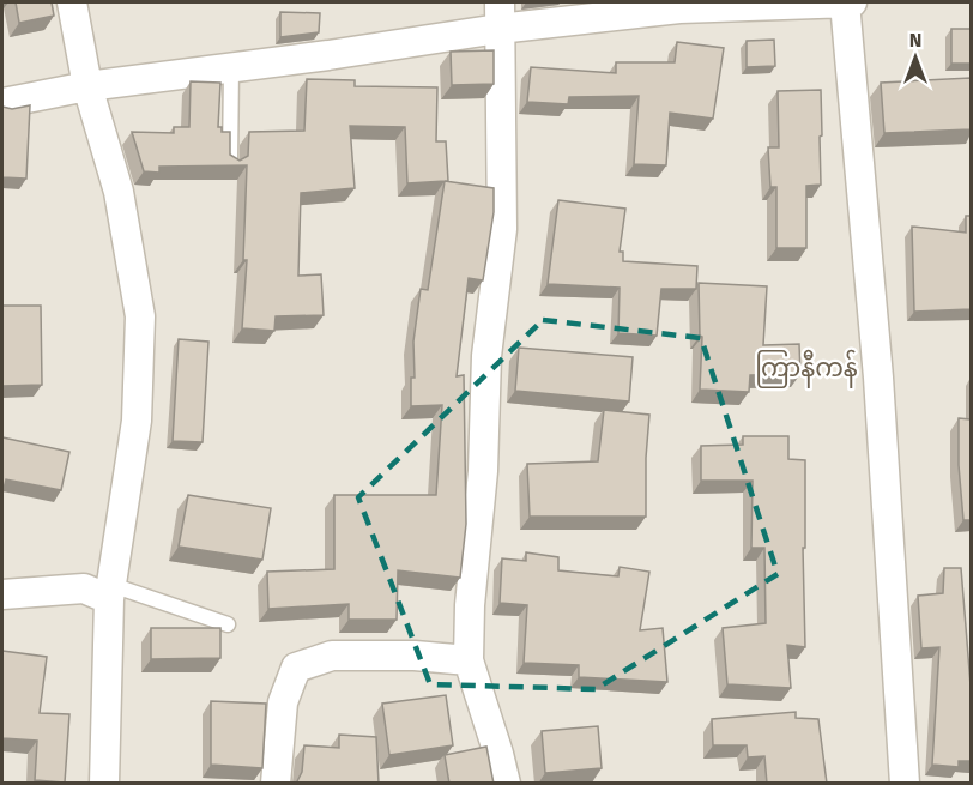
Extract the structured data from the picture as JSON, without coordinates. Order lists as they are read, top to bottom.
{
  "districts": ["ကြာနီကန်"],
  "north": "top"
}
